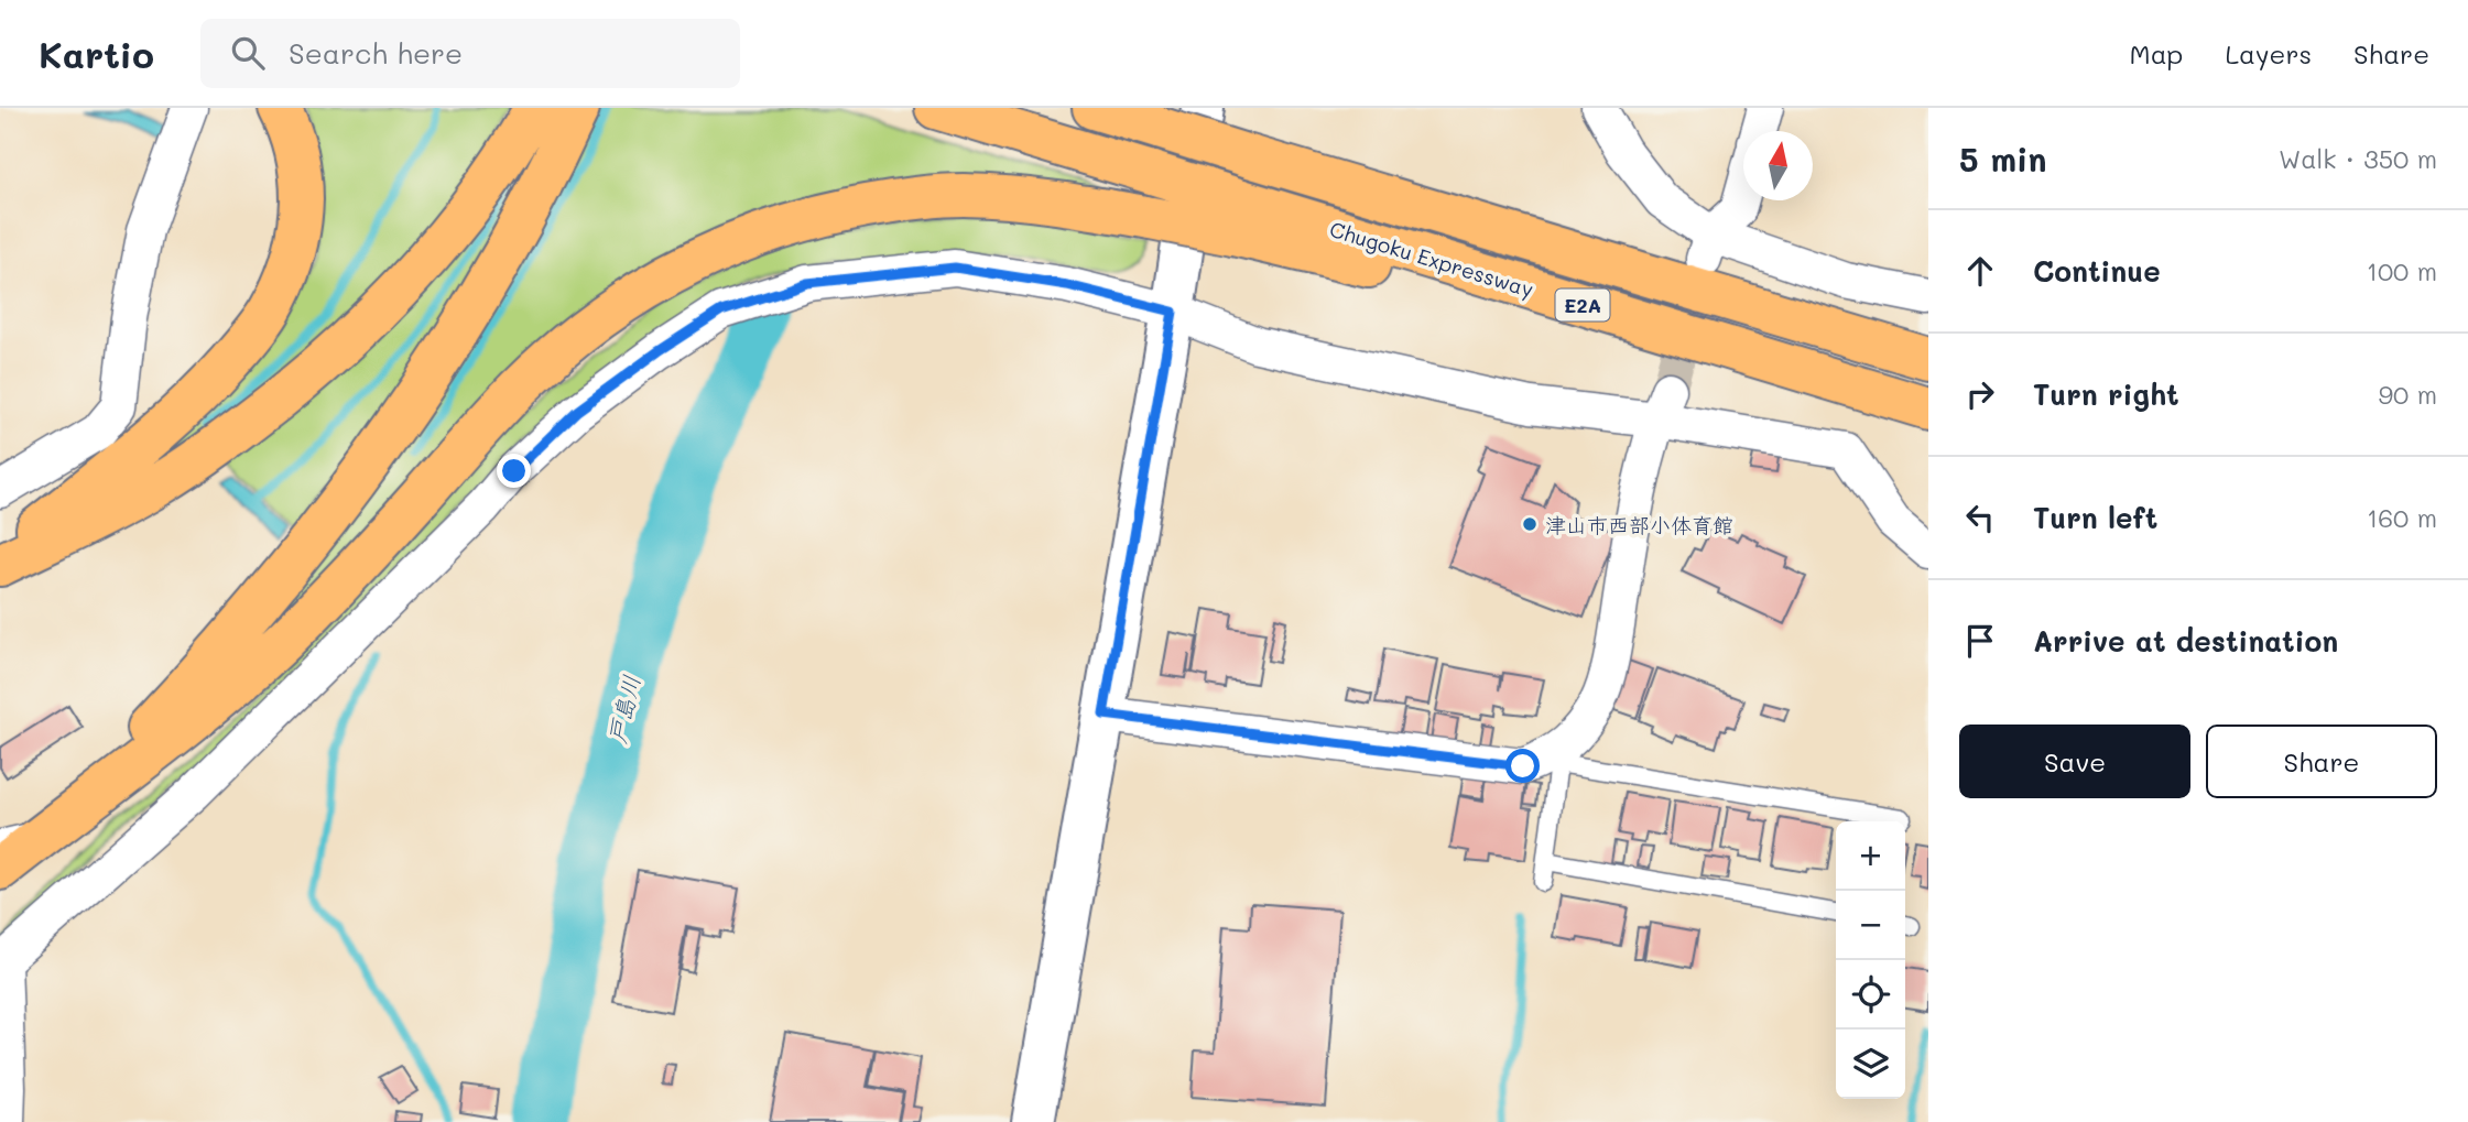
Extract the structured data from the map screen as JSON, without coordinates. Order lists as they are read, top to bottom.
{
  "streets": {
    "highway": ["E2A"]
  },
  "water": ["戸島川"],
  "places": ["津山市西部小体育館"],
  "north": "top",
  "page": {
    "header": "Kartio",
    "search": "Search here",
    "nav": ["Map", "Layers", "Share"],
    "heading": ["5 min", "Walk · 350 m"],
    "list": [
      ["Continue", "100 m"],
      ["Turn right", "90 m"],
      ["Turn left", "160 m"],
      "Arrive at destination"
    ],
    "buttons": ["Save", "Share"],
    "map_buttons": ["+", "−"]
  }
}
